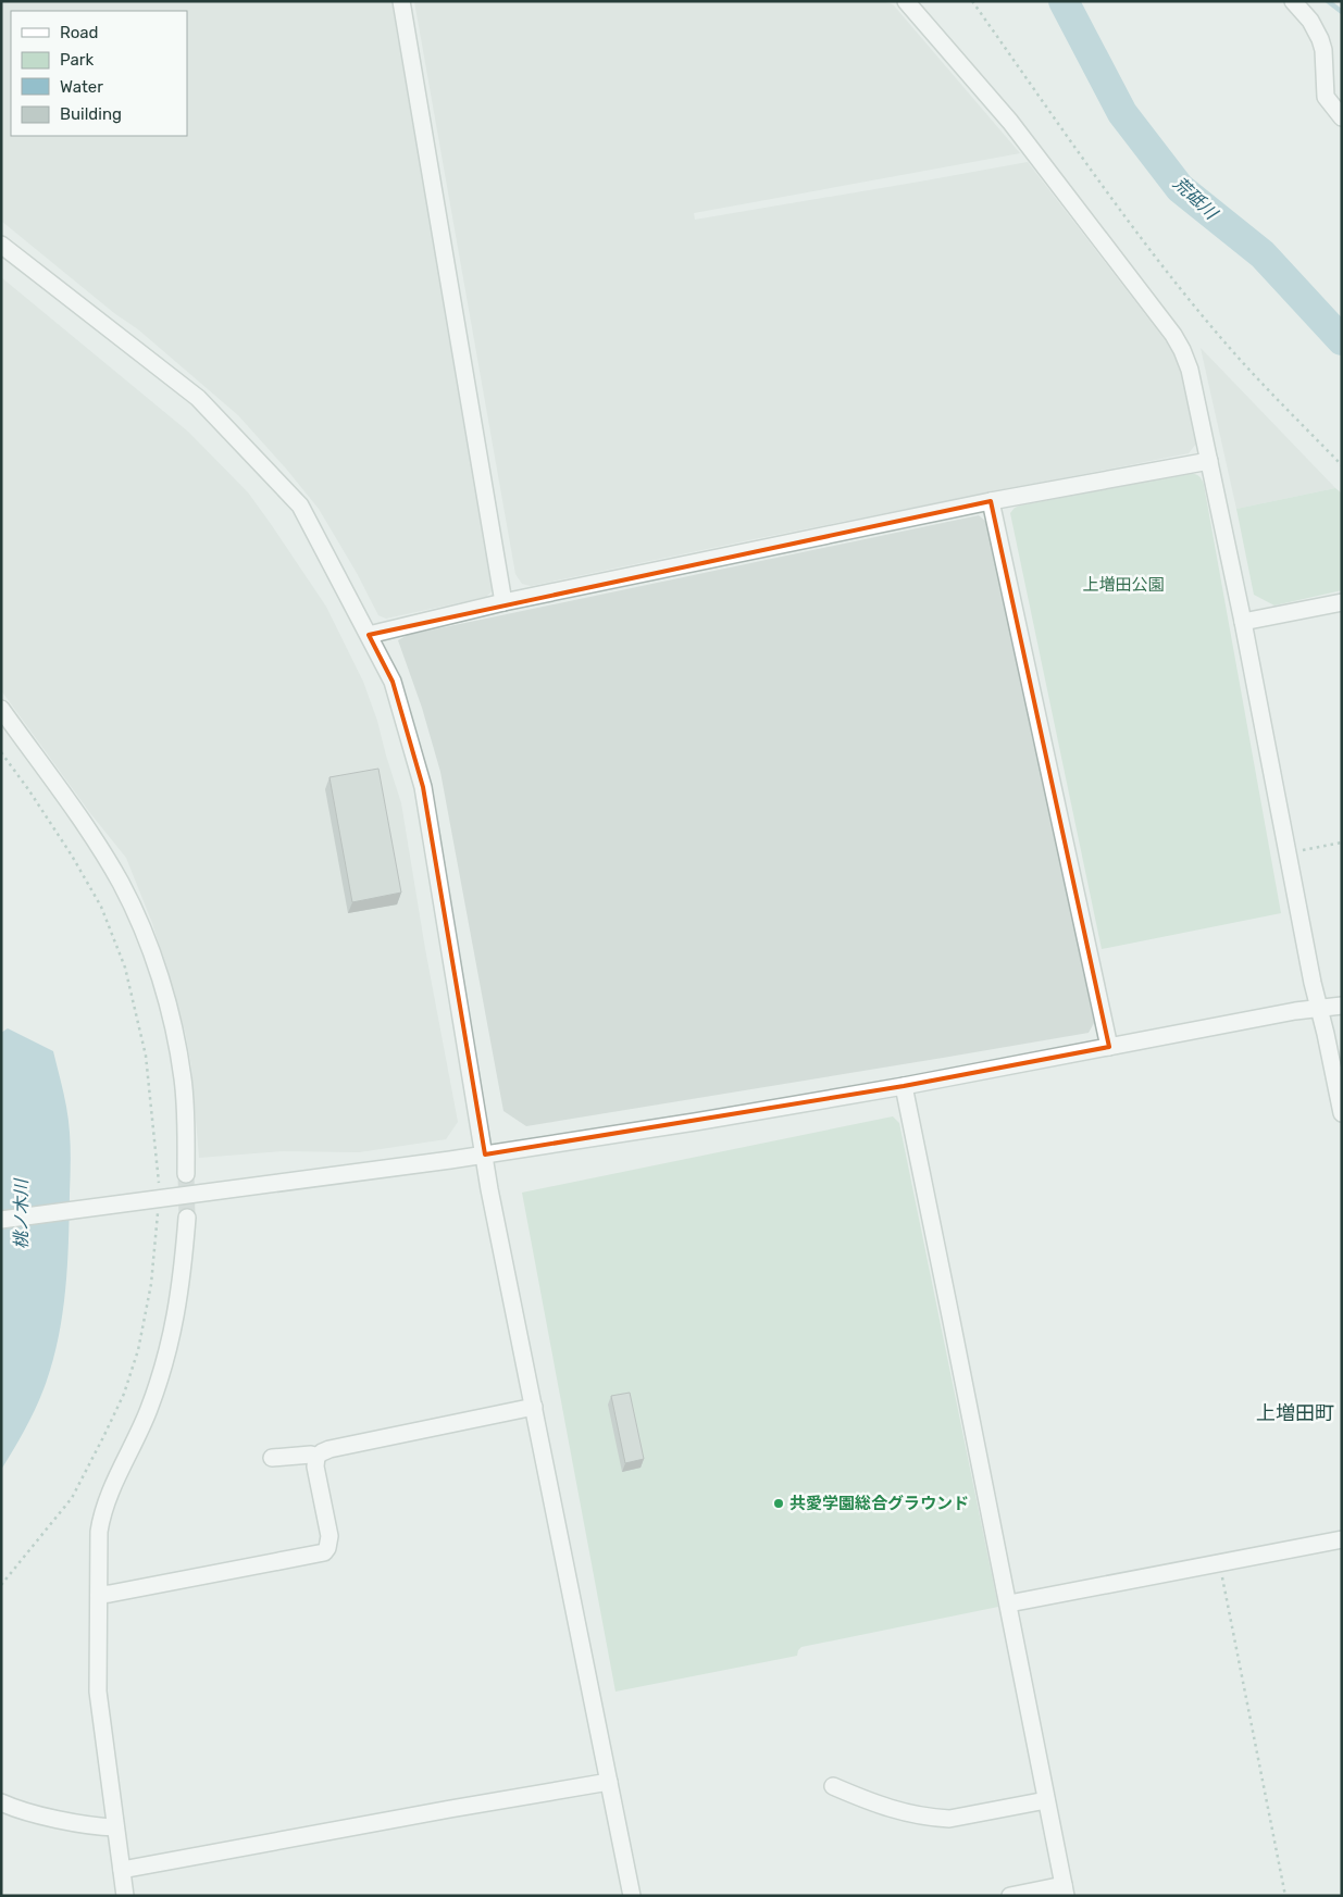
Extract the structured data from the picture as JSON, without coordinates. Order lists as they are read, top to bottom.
{
  "districts": ["上増田町"],
  "water": ["荒砥川", "桃ノ木川"],
  "parks": ["上増田公園"],
  "places": ["共愛学園総合グラウンド"],
  "legend": [
    "Road",
    "Park",
    "Water",
    "Building"
  ]
}
